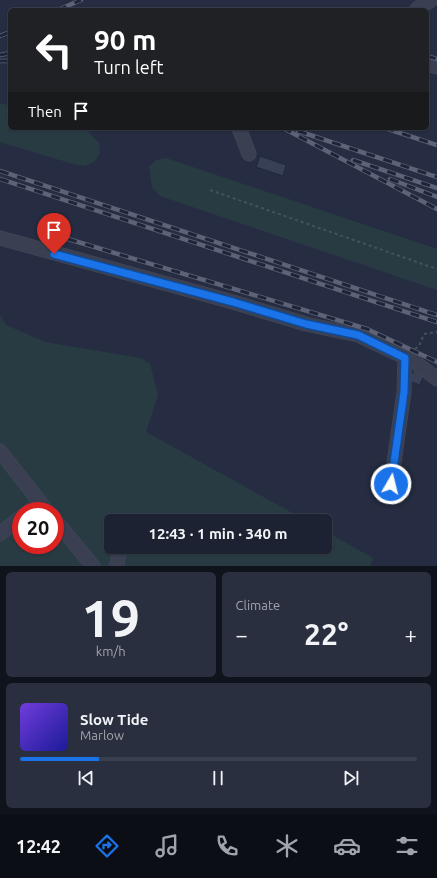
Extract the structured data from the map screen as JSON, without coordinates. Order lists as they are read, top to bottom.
{
  "page": {
    "turn": ["90 m", "Turn left"],
    "then": "Then",
    "limit": "20",
    "trip": "12:43 · 1 min · 340 m",
    "tile": [
      ["19", "km/h"],
      "Climate"
    ],
    "heat": ["−", "22°", "+"],
    "song": ["Slow Tide", "Marlow"],
    "tabs": "12:42"
  }
}
